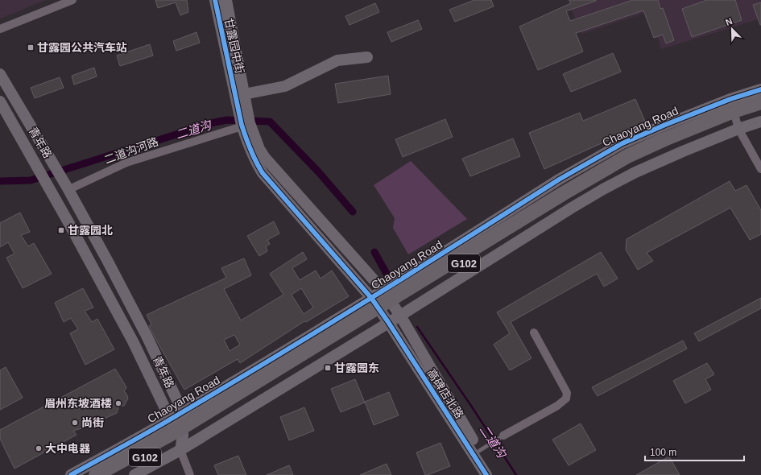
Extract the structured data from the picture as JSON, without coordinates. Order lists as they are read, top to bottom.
{
  "streets": {
    "highway": ["Chaoyang Road", "G102"],
    "street": [
      "甘露园中街",
      "青年路",
      "二道沟河路",
      "高碑店北路"
    ]
  },
  "crossings": [
    ["Chaoyang Road", "青年路"],
    ["Chaoyang Road", "高碑店北路"],
    ["青年路", "二道沟河路"]
  ],
  "water": ["二道沟"],
  "places": {
    "transit": ["甘露园公共汽车站", "甘露园北", "甘露园东"],
    "other": ["眉州东坡酒楼", "尚街", "大中电器"]
  },
  "scale_bar": "100 m",
  "north": "top left"
}
